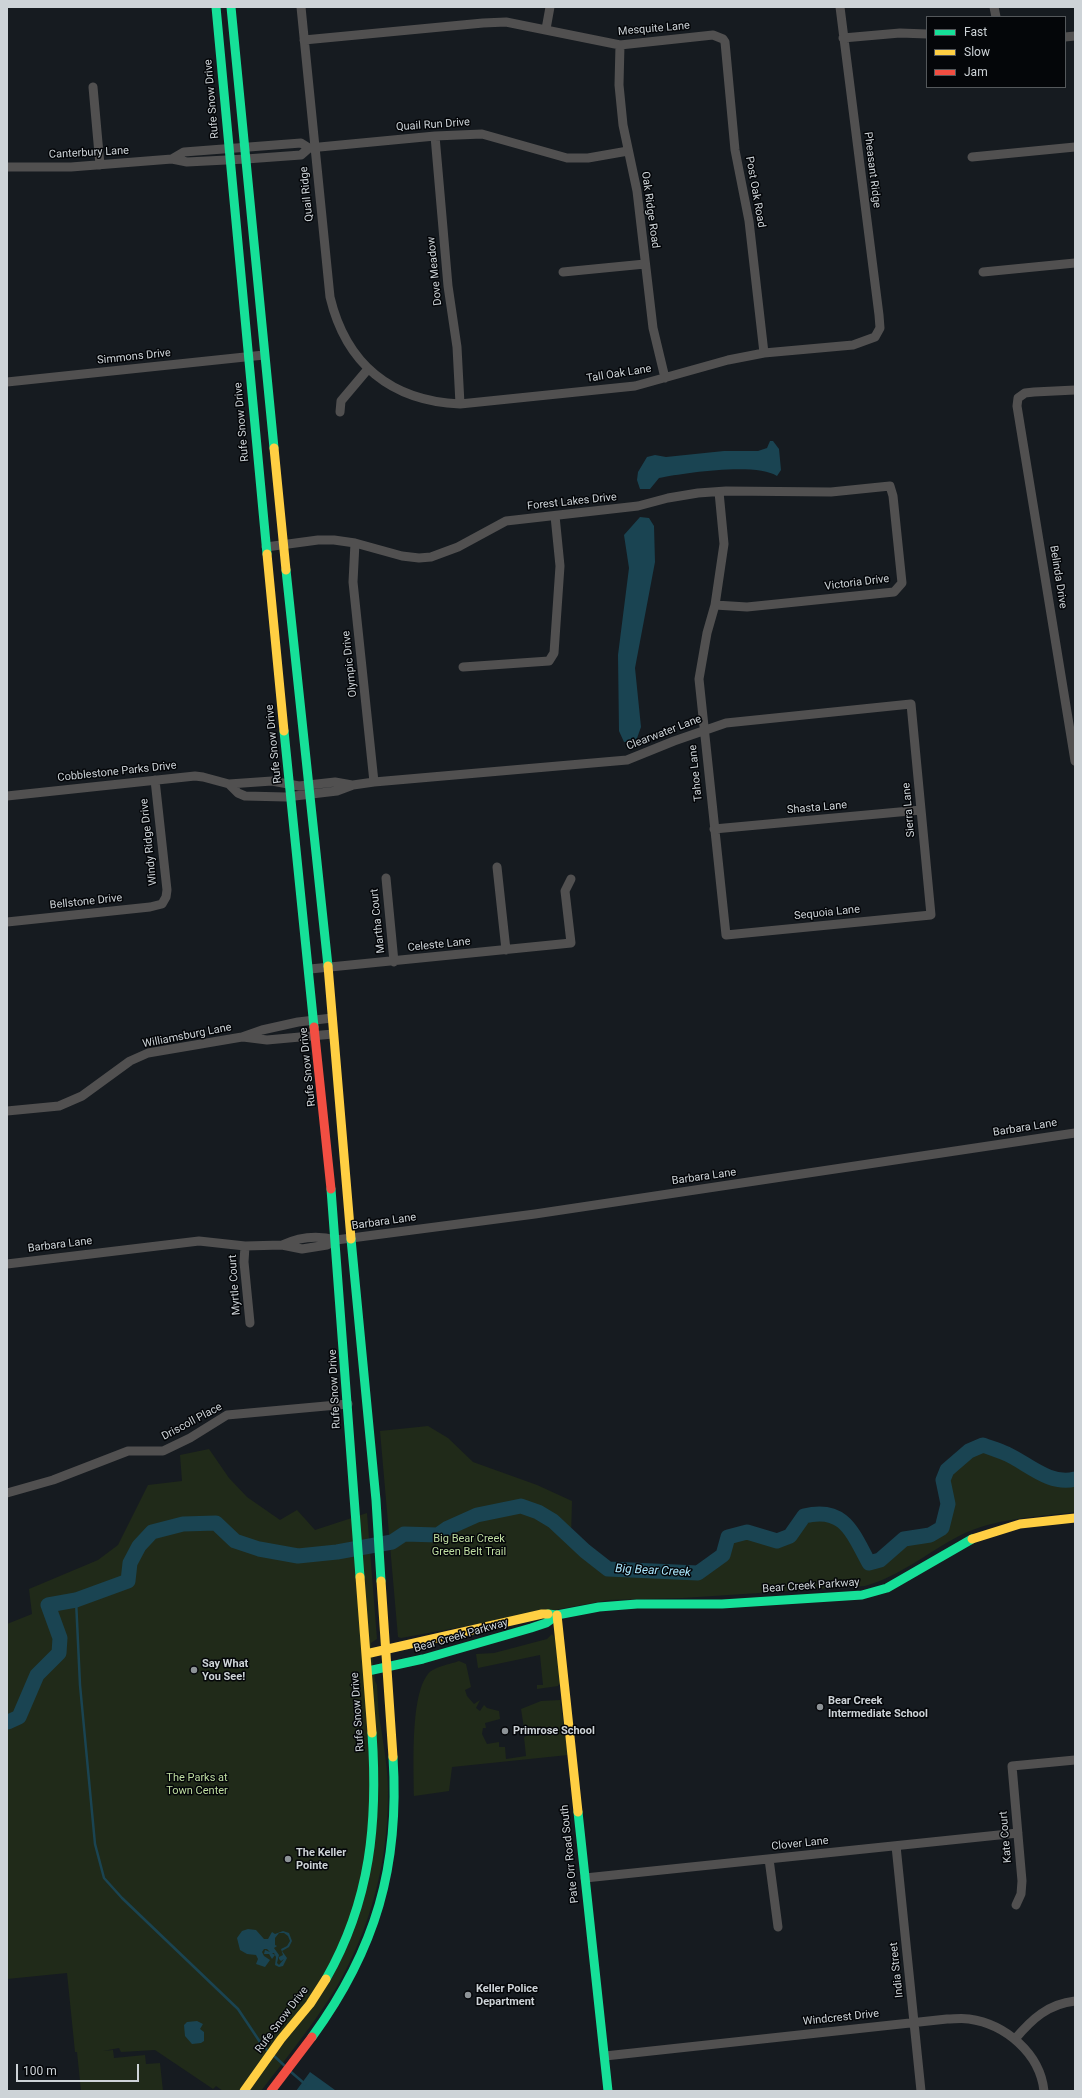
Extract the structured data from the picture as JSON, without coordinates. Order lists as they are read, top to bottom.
{
  "streets": {
    "main road": ["Rufe Snow Drive", "Bear Creek Parkway", "Pate Orr Road South"],
    "street": [
      "Mesquite Lane",
      "Quail Run Drive",
      "Canterbury Lane",
      "Pheasant Ridge",
      "Post Oak Road",
      "Quail Ridge",
      "Oak Ridge Road",
      "Dove Meadow",
      "Simmons Drive",
      "Tall Oak Lane",
      "Forest Lakes Drive",
      "Belinda Drive",
      "Victoria Drive",
      "Olympic Drive",
      "Clearwater Lane",
      "Cobblestone Parks Drive",
      "Tahoe Lane",
      "Shasta Lane",
      "Sierra Lane",
      "Windy Ridge Drive",
      "Bellstone Drive",
      "Sequoia Lane",
      "Martha Court",
      "Celeste Lane",
      "Williamsburg Lane",
      "Barbara Lane",
      "Myrtle Court",
      "Driscoll Place",
      "Kate Court",
      "Clover Lane",
      "India Street",
      "Windcrest Drive"
    ]
  },
  "crossings": [
    ["Mesquite Lane", "Post Oak Road"],
    ["Mesquite Lane", "Quail Ridge"],
    ["Mesquite Lane", "Oak Ridge Road"],
    ["Rufe Snow Drive", "Quail Run Drive"],
    ["Rufe Snow Drive", "Canterbury Lane"],
    ["Rufe Snow Drive", "Simmons Drive"],
    ["Rufe Snow Drive", "Forest Lakes Drive"],
    ["Rufe Snow Drive", "Clearwater Lane"],
    ["Rufe Snow Drive", "Cobblestone Parks Drive"],
    ["Rufe Snow Drive", "Celeste Lane"],
    ["Rufe Snow Drive", "Williamsburg Lane"],
    ["Rufe Snow Drive", "Barbara Lane"],
    ["Rufe Snow Drive", "Driscoll Place"],
    ["Rufe Snow Drive", "Bear Creek Parkway"],
    ["Quail Run Drive", "Canterbury Lane"],
    ["Quail Run Drive", "Quail Ridge"],
    ["Quail Run Drive", "Oak Ridge Road"],
    ["Quail Run Drive", "Dove Meadow"],
    ["Pheasant Ridge", "Tall Oak Lane"],
    ["Post Oak Road", "Tall Oak Lane"],
    ["Quail Ridge", "Tall Oak Lane"],
    ["Oak Ridge Road", "Tall Oak Lane"],
    ["Dove Meadow", "Tall Oak Lane"],
    ["Forest Lakes Drive", "Victoria Drive"],
    ["Forest Lakes Drive", "Olympic Drive"],
    ["Forest Lakes Drive", "Tahoe Lane"],
    ["Victoria Drive", "Tahoe Lane"],
    ["Olympic Drive", "Clearwater Lane"],
    ["Clearwater Lane", "Cobblestone Parks Drive"],
    ["Clearwater Lane", "Tahoe Lane"],
    ["Clearwater Lane", "Sierra Lane"],
    ["Cobblestone Parks Drive", "Windy Ridge Drive"],
    ["Tahoe Lane", "Shasta Lane"],
    ["Tahoe Lane", "Sequoia Lane"],
    ["Shasta Lane", "Sierra Lane"],
    ["Sierra Lane", "Sequoia Lane"],
    ["Windy Ridge Drive", "Bellstone Drive"],
    ["Martha Court", "Celeste Lane"],
    ["Barbara Lane", "Myrtle Court"],
    ["Bear Creek Parkway", "Pate Orr Road South"],
    ["Kate Court", "Clover Lane"],
    ["Clover Lane", "Pate Orr Road South"],
    ["Clover Lane", "India Street"],
    ["Pate Orr Road South", "Windcrest Drive"],
    ["India Street", "Windcrest Drive"]
  ],
  "water": ["Big Bear Creek"],
  "parks": ["Big Bear Creek Green Belt Trail", "The Parks at Town Center"],
  "places": [
    "Say What You See!",
    "Bear Creek Intermediate School",
    "Primrose School",
    "The Keller Pointe",
    "Keller Police Department"
  ],
  "legend": ["Fast", "Slow", "Jam"],
  "scale_bar": "100 m"
}
